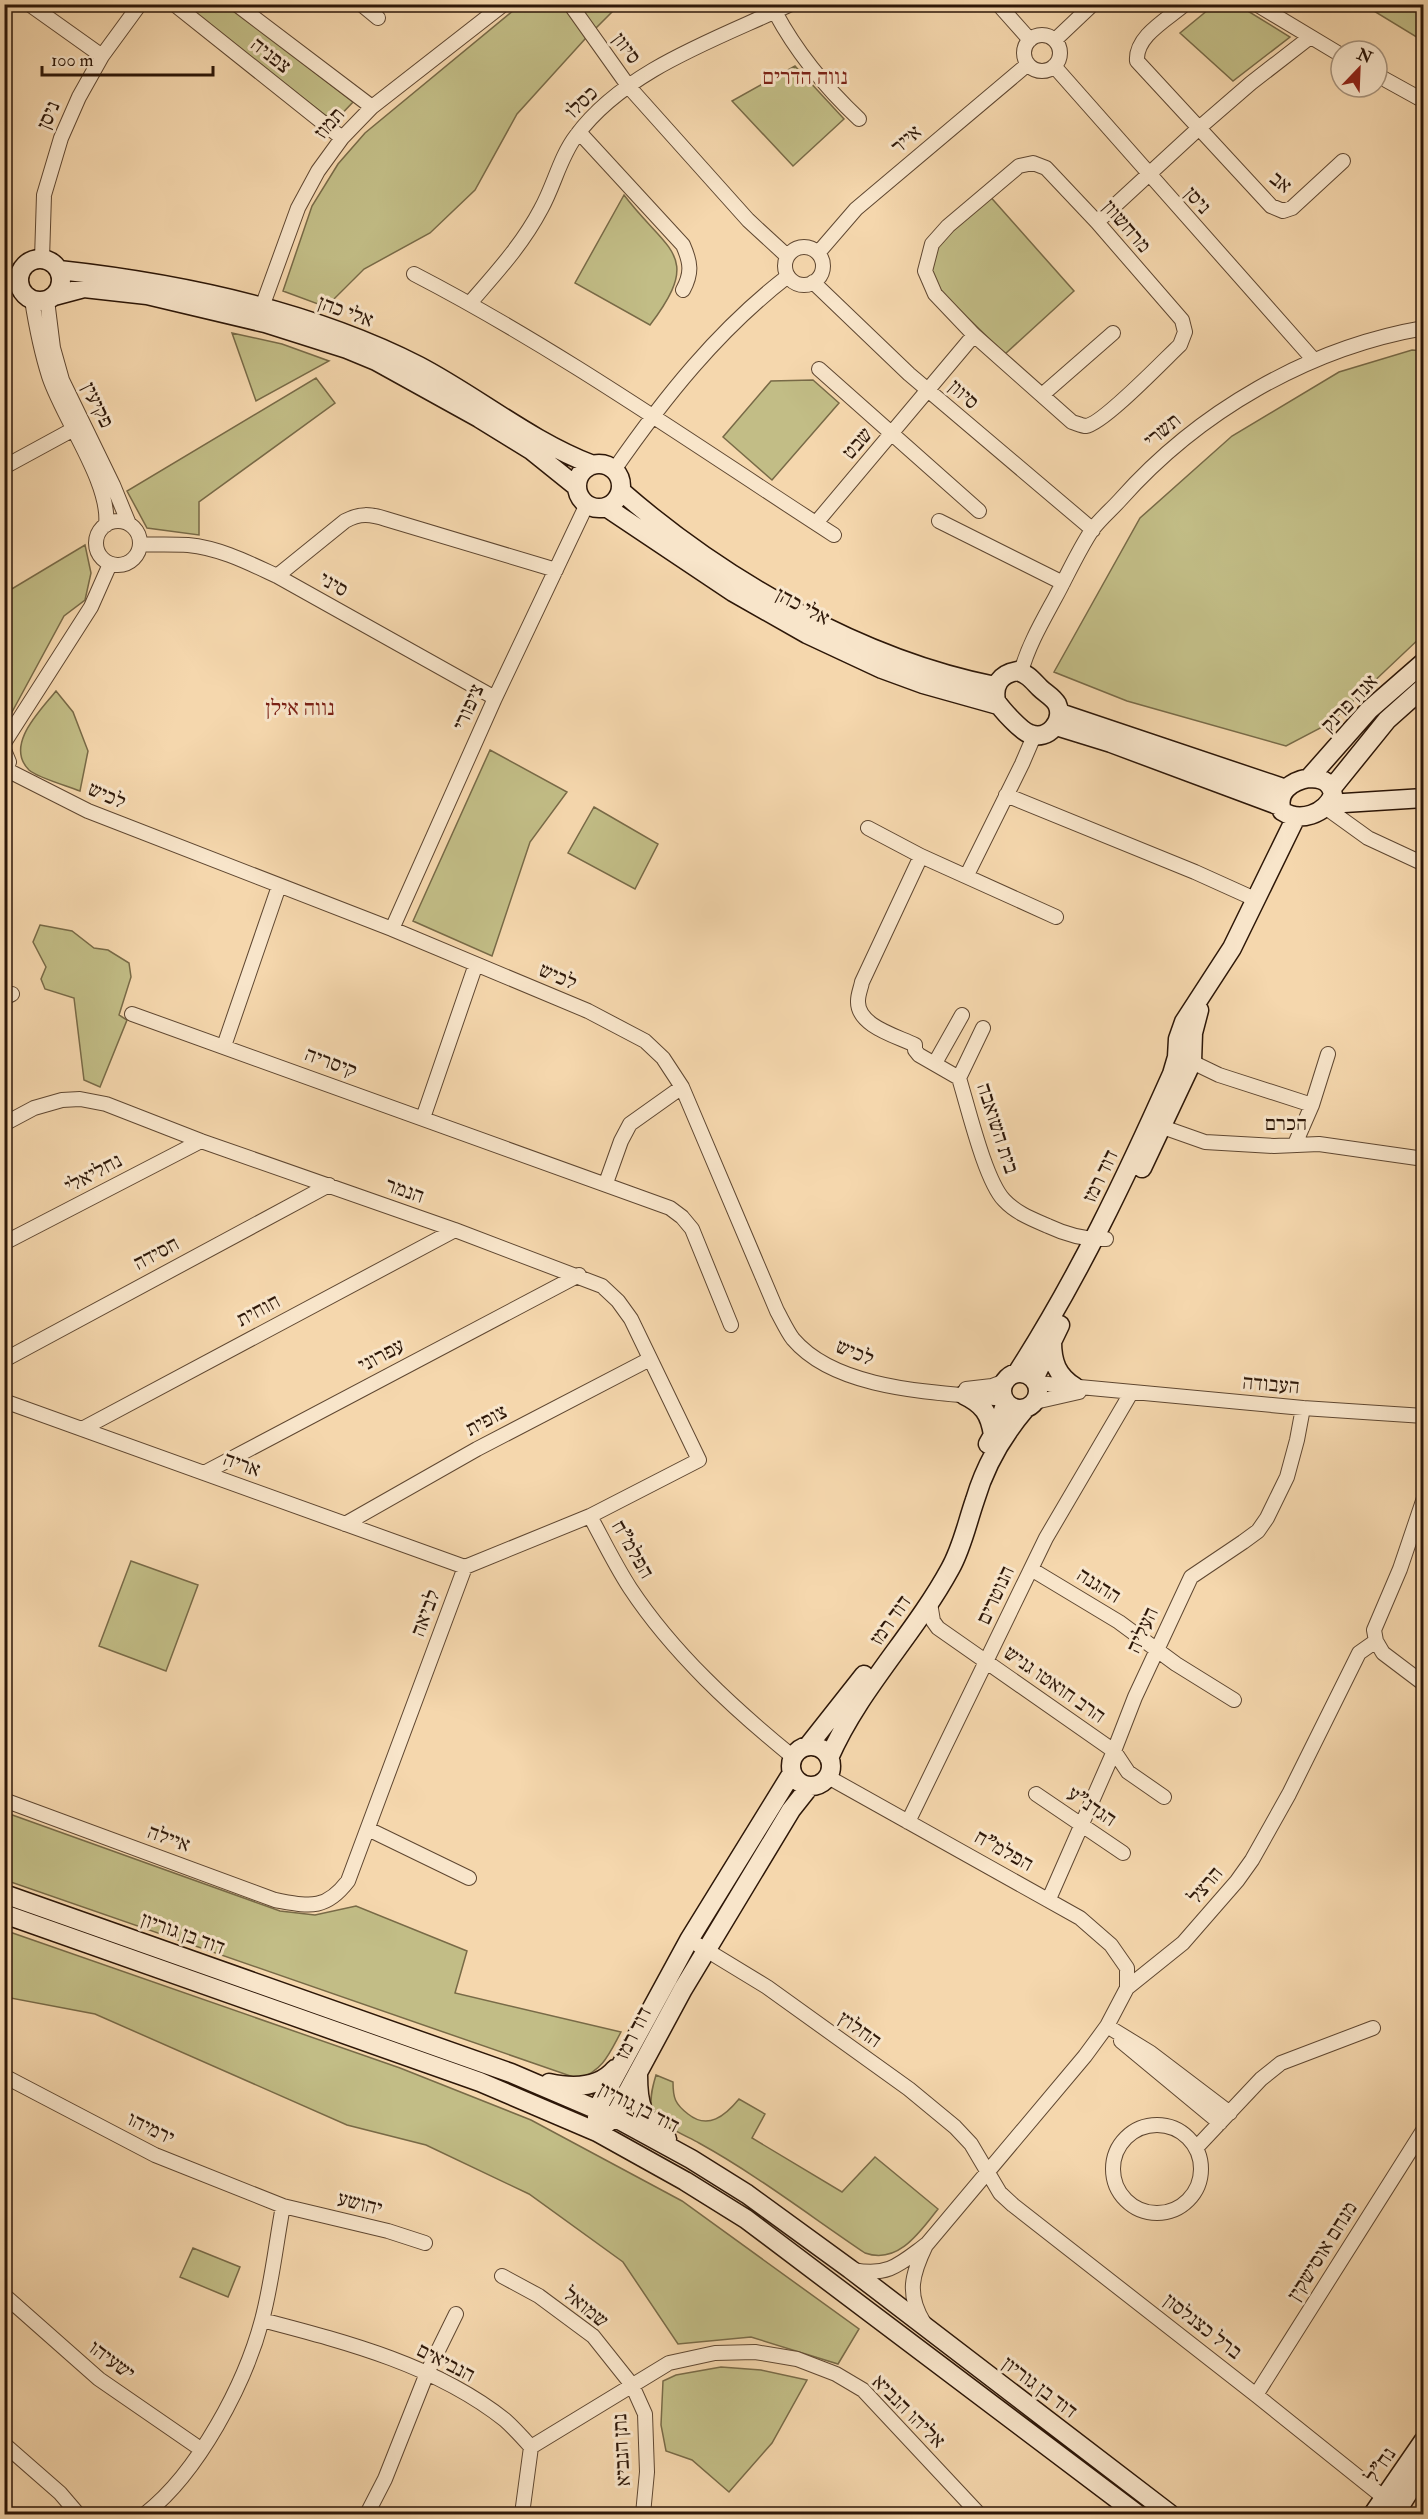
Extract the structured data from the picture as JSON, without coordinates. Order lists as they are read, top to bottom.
{
  "streets": {
    "street": [
      "סיוון",
      "צפניה",
      "כסלו",
      "ניסן",
      "תמוז",
      "אייר",
      "אב",
      "מרחשוון",
      "אלי כהן",
      "פקיעין",
      "תשרי",
      "שבט",
      "סיני",
      "אנה פרנק",
      "ציפורי",
      "לכיש",
      "קיסריה",
      "הכרם",
      "בית השואבה",
      "נחליאלי",
      "דוד רמז",
      "הנמר",
      "חסידה",
      "חוחית",
      "עפרוני",
      "העבודה",
      "צופית",
      "אריה",
      "הפלמ\"ח",
      "ההגנה",
      "הנוטרים",
      "לביאה",
      "העליה",
      "הרב חואטו גניש",
      "הגדנ\"ע",
      "איילה",
      "הרצל",
      "דוד בן גוריון",
      "החלוץ",
      "ירמיהו",
      "יהושע",
      "מנחם אוסישקין",
      "שמואל",
      "ברל כצנלסון",
      "ישעיהו",
      "הנביאים",
      "אליהו הנביא",
      "נתן הנביא",
      "נח\"ל"
    ]
  },
  "crossings": [
    ["סיוון", "כסלו"],
    ["סיוון", "אייר"],
    ["סיוון", "תשרי"],
    ["סיוון", "שבט"],
    ["צפניה", "תמוז"],
    ["ניסן", "אייר"],
    ["ניסן", "אלי כהן"],
    ["ניסן", "פקיעין"],
    ["ניסן", "תשרי"],
    ["תמוז", "אלי כהן"],
    ["מרחשוון", "שבט"],
    ["אלי כהן", "פקיעין"],
    ["אלי כהן", "תשרי"],
    ["אלי כהן", "ציפורי"],
    ["פקיעין", "סיני"],
    ["סיני", "ציפורי"],
    ["אנה פרנק", "דוד רמז"],
    ["ציפורי", "לכיש"],
    ["לכיש", "דוד רמז"],
    ["לכיש", "העבודה"],
    ["הכרם", "דוד רמז"],
    ["בית השואבה", "דוד רמז"],
    ["נחליאלי", "הנמר"],
    ["דוד רמז", "העבודה"],
    ["דוד רמז", "הפלמ\"ח"],
    ["דוד רמז", "הרב חואטו גניש"],
    ["דוד רמז", "דוד בן גוריון"],
    ["דוד רמז", "החלוץ"],
    ["הנמר", "חסידה"],
    ["הנמר", "חוחית"],
    ["הנמר", "עפרוני"],
    ["הנמר", "צופית"],
    ["הנמר", "הפלמ\"ח"],
    ["חוחית", "אריה"],
    ["עפרוני", "אריה"],
    ["העבודה", "הנוטרים"],
    ["העבודה", "העליה"],
    ["צופית", "אריה"],
    ["אריה", "לביאה"],
    ["הפלמ\"ח", "הנוטרים"],
    ["הפלמ\"ח", "העליה"],
    ["הפלמ\"ח", "הרצל"],
    ["ההגנה", "הנוטרים"],
    ["ההגנה", "העליה"],
    ["הנוטרים", "הרב חואטו גניש"],
    ["לביאה", "איילה"],
    ["העליה", "הרב חואטו גניש"],
    ["העליה", "הגדנ\"ע"],
    ["הרצל", "דוד בן גוריון"],
    ["הרצל", "החלוץ"],
    ["הרצל", "ברל כצנלסון"],
    ["החלוץ", "ברל כצנלסון"],
    ["ירמיהו", "יהושע"],
    ["מנחם אוסישקין", "ברל כצנלסון"],
    ["שמואל", "אליהו הנביא"],
    ["שמואל", "נתן הנביא"],
    ["ברל כצנלסון", "נח\"ל"],
    ["הנביאים", "אליהו הנביא"],
    ["אליהו הנביא", "נתן הנביא"]
  ],
  "districts": ["נווה הדרים", "נווה אילן"],
  "scale_bar": "100 m",
  "north": "top right"
}
